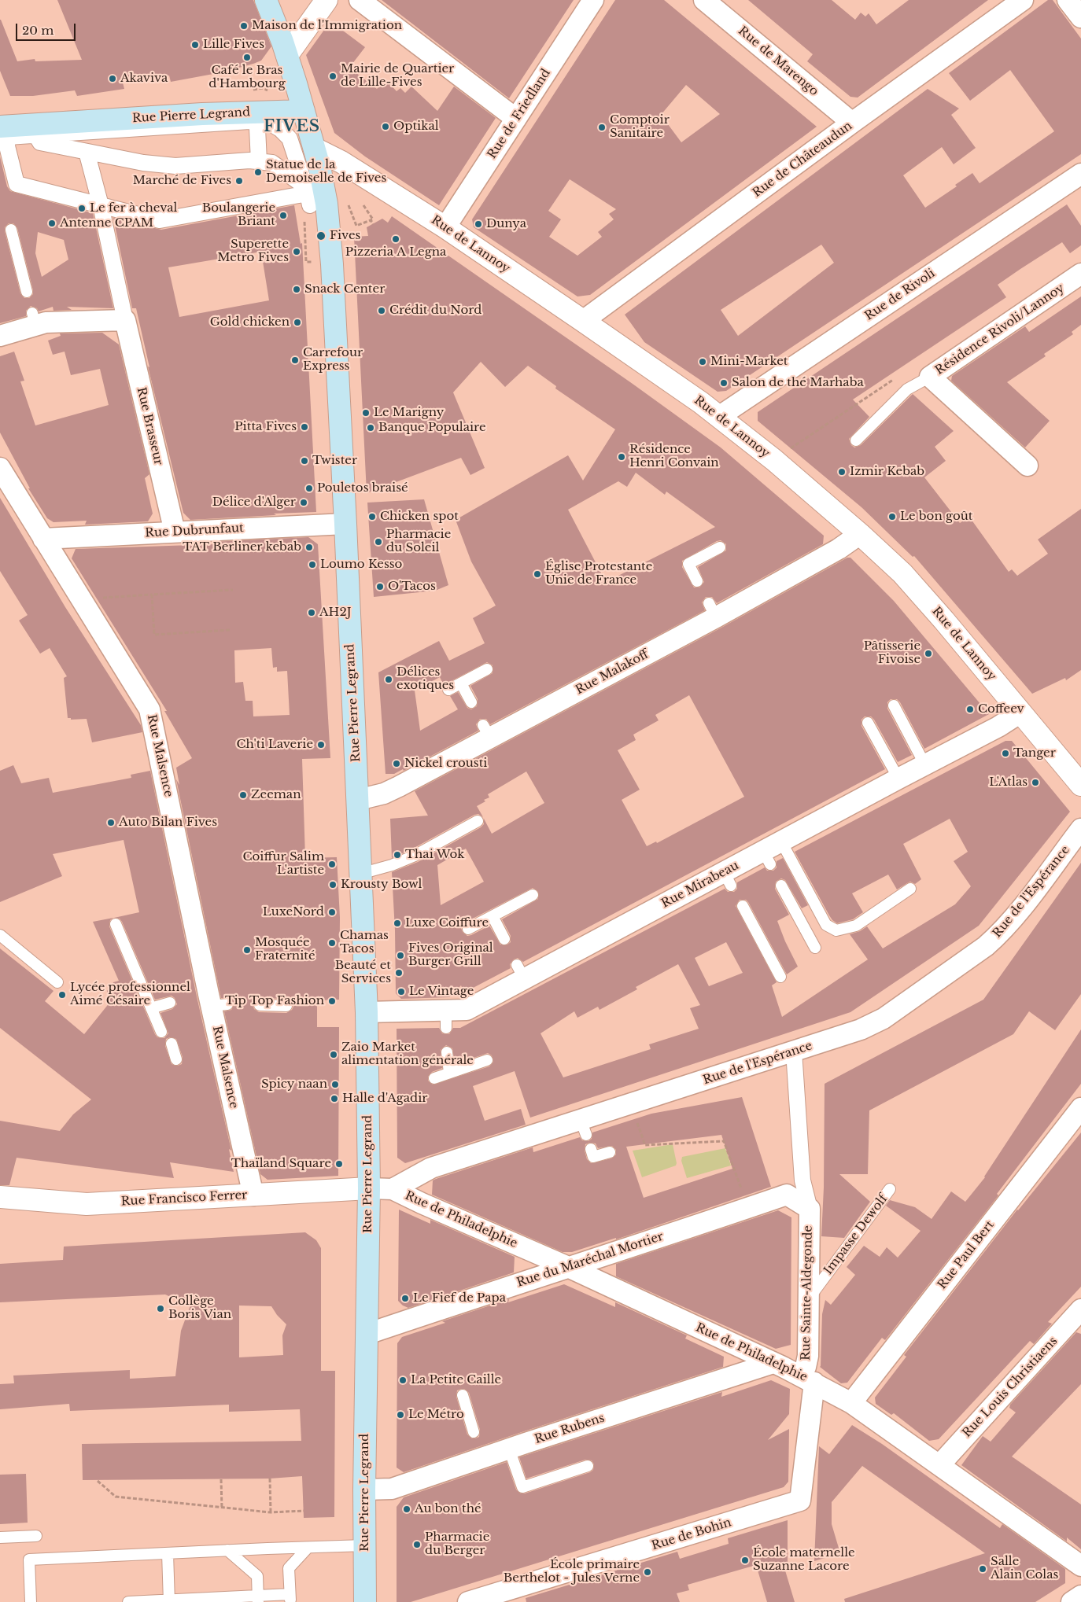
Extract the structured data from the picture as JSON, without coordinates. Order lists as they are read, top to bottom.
{
  "streets": {
    "main road": ["Rue Pierre Legrand"],
    "street": [
      "Rue de Marengo",
      "Rue de Friedland",
      "Rue de Châteaudun",
      "Rue de Lannoy",
      "Rue de Rivoli",
      "Résidence Rivoli/Lannoy",
      "Rue Brasseur",
      "Rue Dubrunfaut",
      "Rue Malakoff",
      "Rue Malsence",
      "Rue Mirabeau",
      "Rue de l'Espérance",
      "Rue Francisco Ferrer",
      "Rue de Philadelphie",
      "Rue Paul Bert",
      "Rue du Maréchal Mortier",
      "Rue Sainte-Aldegonde",
      "Rue Louis Christiaens",
      "Rue Rubens",
      "Rue de Bohin"
    ],
    "lane": ["Impasse Dewolf"]
  },
  "crossings": [
    ["Rue de Marengo", "Rue de Châteaudun"],
    ["Rue de Friedland", "Rue de Lannoy"],
    ["Rue Pierre Legrand", "Rue de Lannoy"],
    ["Rue Pierre Legrand", "Rue Dubrunfaut"],
    ["Rue Pierre Legrand", "Rue Malakoff"],
    ["Rue Pierre Legrand", "Rue Mirabeau"],
    ["Rue Pierre Legrand", "Rue Francisco Ferrer"],
    ["Rue Pierre Legrand", "Rue du Maréchal Mortier"],
    ["Rue Pierre Legrand", "Rue Rubens"],
    ["Rue de Châteaudun", "Rue de Lannoy"],
    ["Rue de Lannoy", "Rue de Rivoli"],
    ["Rue de Lannoy", "Rue Malakoff"],
    ["Rue de Lannoy", "Rue Mirabeau"],
    ["Rue Brasseur", "Rue Dubrunfaut"],
    ["Rue Dubrunfaut", "Rue Malsence"],
    ["Rue Malsence", "Rue Francisco Ferrer"],
    ["Rue de l'Espérance", "Rue de Philadelphie"],
    ["Rue de Philadelphie", "Rue Paul Bert"],
    ["Rue de Philadelphie", "Rue du Maréchal Mortier"],
    ["Rue de Philadelphie", "Rue Sainte-Aldegonde"],
    ["Rue de Philadelphie", "Rue Louis Christiaens"],
    ["Rue de Philadelphie", "Rue Rubens"],
    ["Rue de Philadelphie", "Rue de Bohin"],
    ["Impasse Dewolf", "Rue Sainte-Aldegonde"],
    ["Rue du Maréchal Mortier", "Rue Sainte-Aldegonde"],
    ["Rue Sainte-Aldegonde", "Rue de Bohin"]
  ],
  "districts": ["FIVES"],
  "places": [
    "Maison de l'Immigration",
    "Lille Fives",
    "Café le Bras d'Hambourg",
    "Mairie de Quartier de Lille-Fives",
    "Akaviva",
    "Optikal",
    "Comptoir Sanitaire",
    "Statue de la Demoiselle de Fives",
    "Marché de Fives",
    "Le fer à cheval",
    "Boulangerie Briant",
    "Antenne CPAM",
    "Dunya",
    "Fives",
    "Pizzeria A Legna",
    "Superette Metro Fives",
    "Snack Center",
    "Crédit du Nord",
    "Gold chicken",
    "Carrefour Express",
    "Mini-Market",
    "Salon de thé Marhaba",
    "Le Marigny",
    "Pitta Fives",
    "Banque Populaire",
    "Résidence Henri Convain",
    "Twister",
    "Izmir Kebab",
    "Pouletos braisé",
    "Délice d'Alger",
    "Chicken spot",
    "Le bon goût",
    "Pharmacie du Soleil",
    "TAT Berliner kebab",
    "Loumo Kesso",
    "Église Protestante Unie de France",
    "O'Tacos",
    "AH2J",
    "Pâtisserie Fivoise",
    "Délices exotiques",
    "Coffeev",
    "Ch'ti Laverie",
    "Tanger",
    "Nickel crousti",
    "L'Atlas",
    "Zeeman",
    "Auto Bilan Fives",
    "Thai Wok",
    "Coiffur Salim L'artiste",
    "Krousty Bowl",
    "LuxeNord",
    "Luxe Coiffure",
    "Chamas Tacos",
    "Mosquée Fraternité",
    "Fives Original Burger Grill",
    "Beauté et Services",
    "Le Vintage",
    "Lycée professionnel Aimé Césaire",
    "Tip Top Fashion",
    "Zaio Market alimentation générale",
    "Spicy naan",
    "Halle d'Agadir",
    "Thaïland Square",
    "Le Fief de Papa",
    "Collège Boris Vian",
    "La Petite Caille",
    "Le Métro",
    "Au bon thé",
    "Pharmacie du Berger",
    "École maternelle Suzanne Lacore",
    "Salle Alain Colas",
    "École primaire Berthelot - Jules Verne"
  ],
  "scale_bar": "20 m"
}
